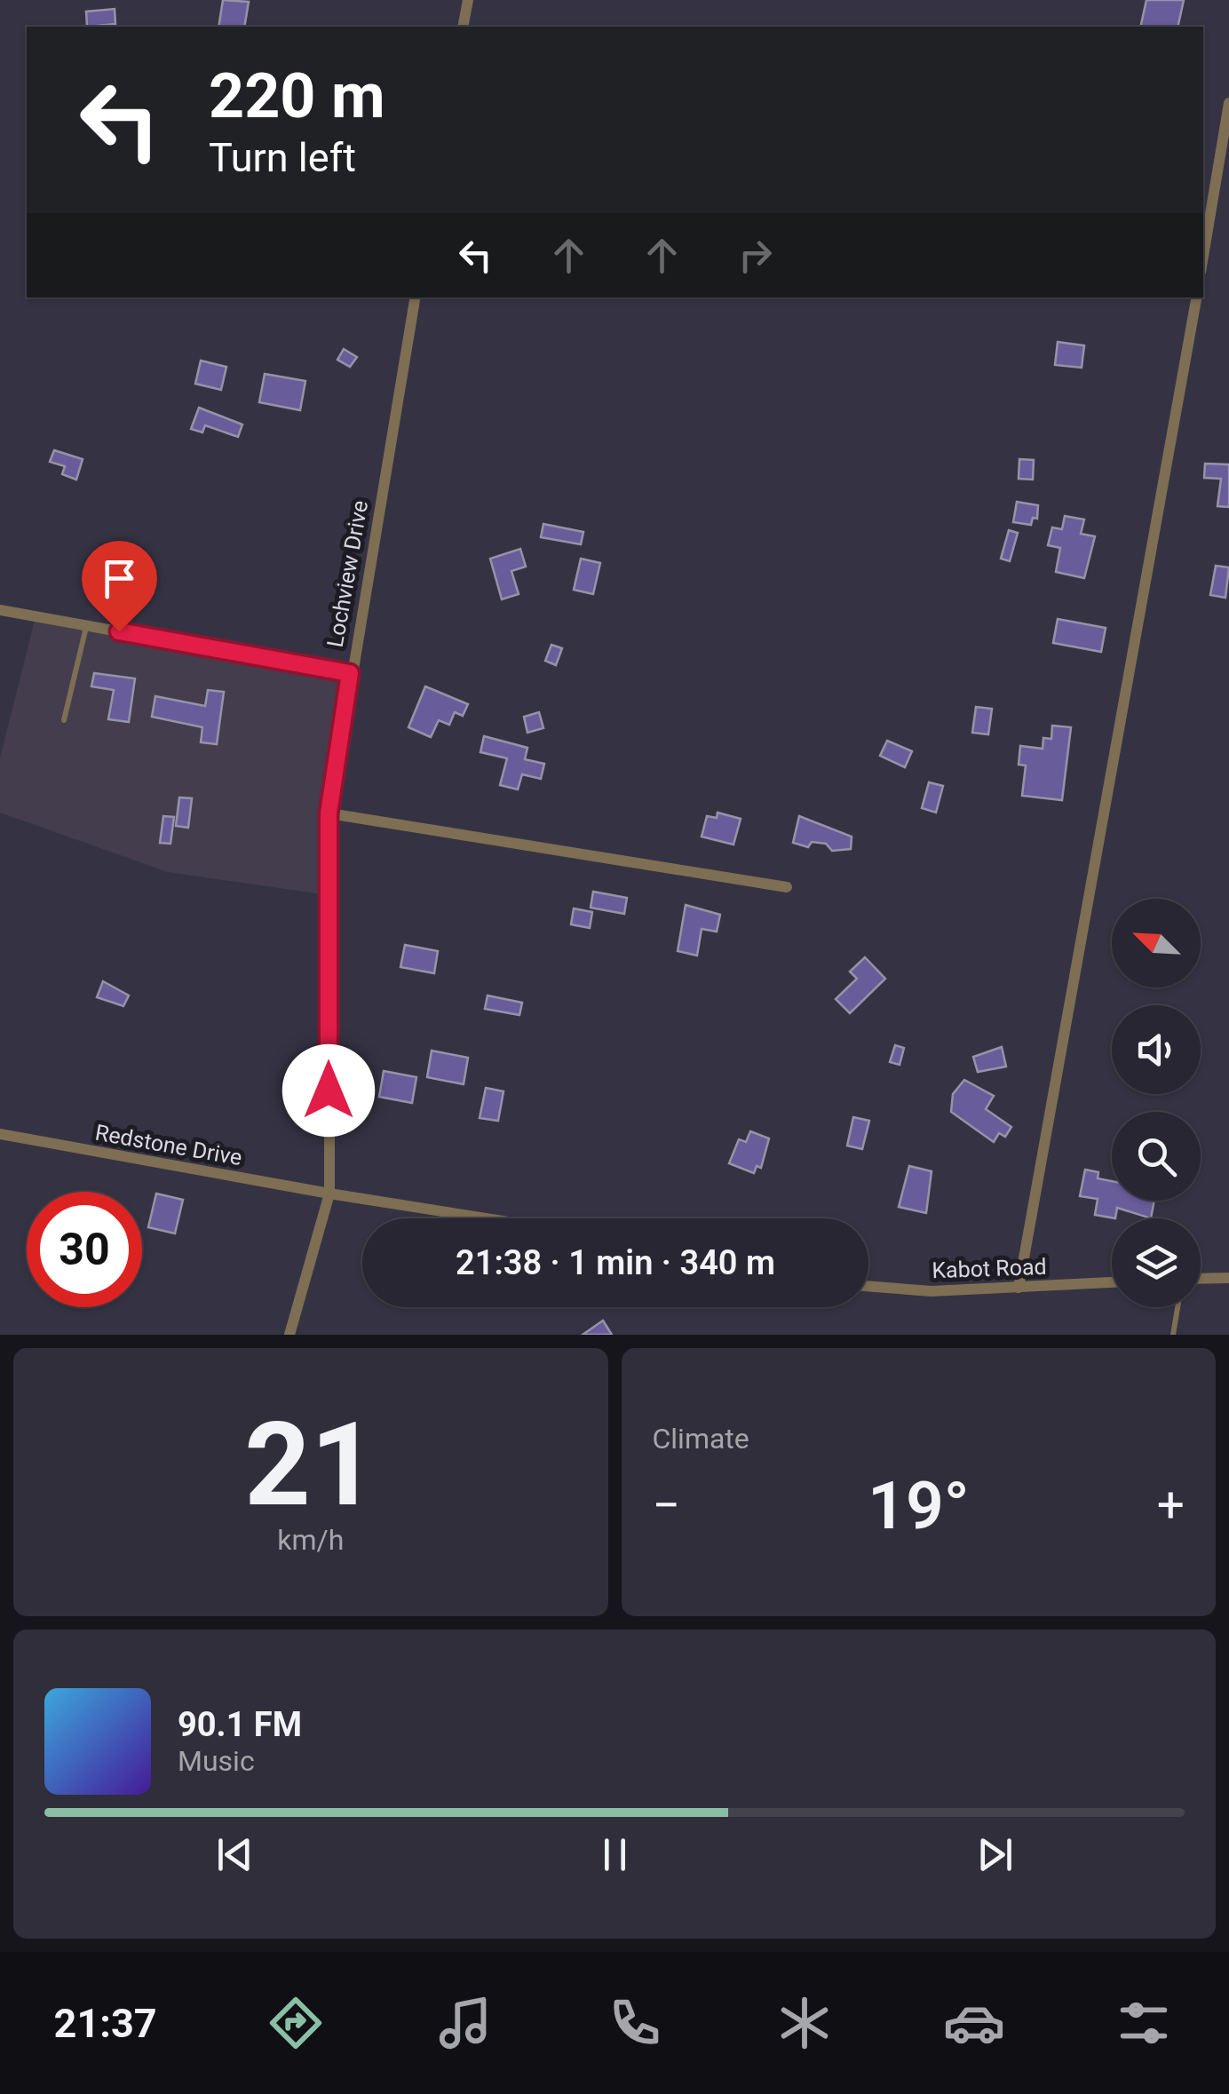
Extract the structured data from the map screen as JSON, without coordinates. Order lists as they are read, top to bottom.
{
  "streets": {
    "street": ["Lochview Drive", "Redstone Drive", "Kabot Road"]
  },
  "crossings": [
    ["Lochview Drive", "Redstone Drive"]
  ],
  "north": "top left",
  "page": {
    "turn": ["220 m", "Turn left"],
    "limit": "30",
    "trip": "21:38 · 1 min · 340 m",
    "tile": [
      ["21", "km/h"],
      "Climate"
    ],
    "heat": ["−", "19°", "+"],
    "song": ["90.1 FM", "Music"],
    "tabs": "21:37"
  }
}
